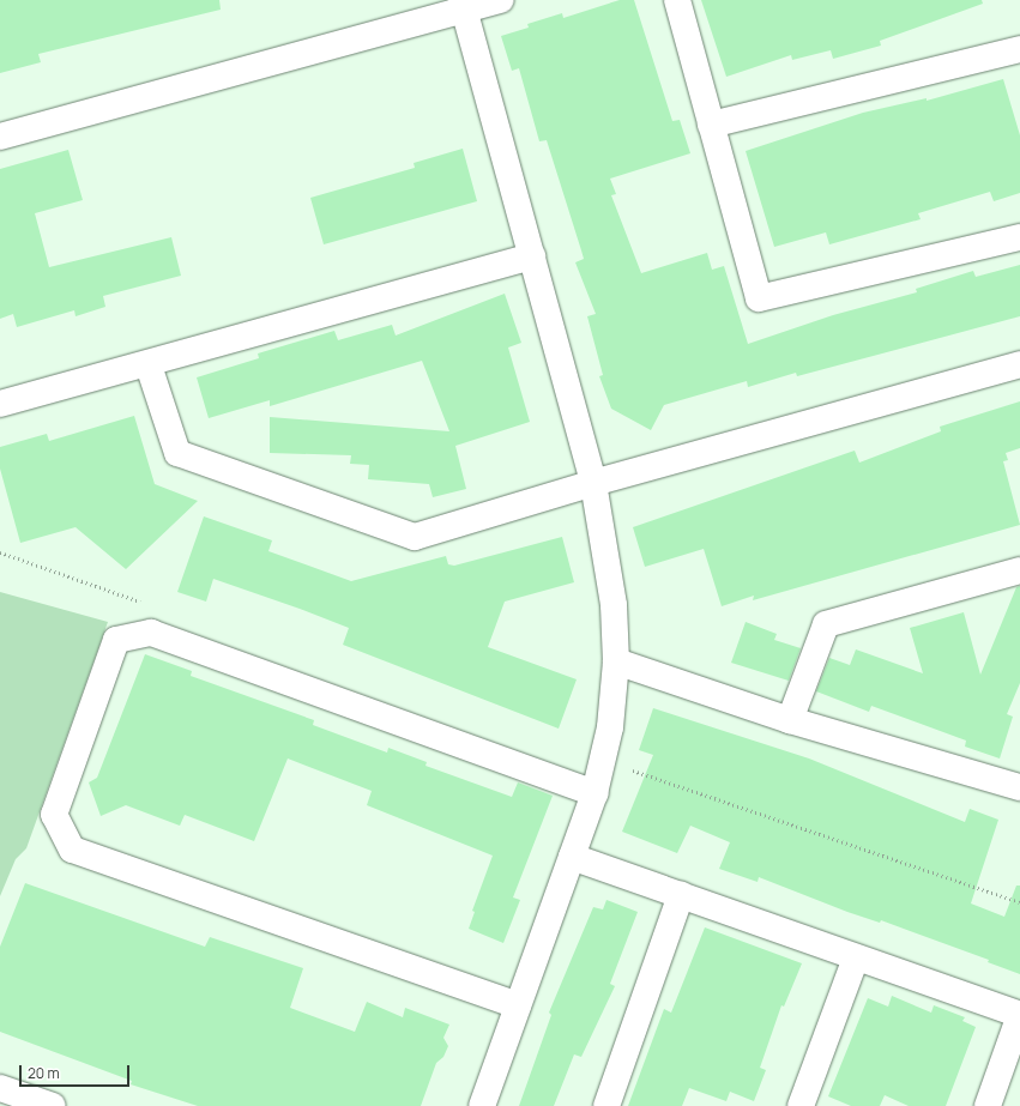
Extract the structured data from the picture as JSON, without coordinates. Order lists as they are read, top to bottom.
{
  "scale_bar": "20 m"
}
